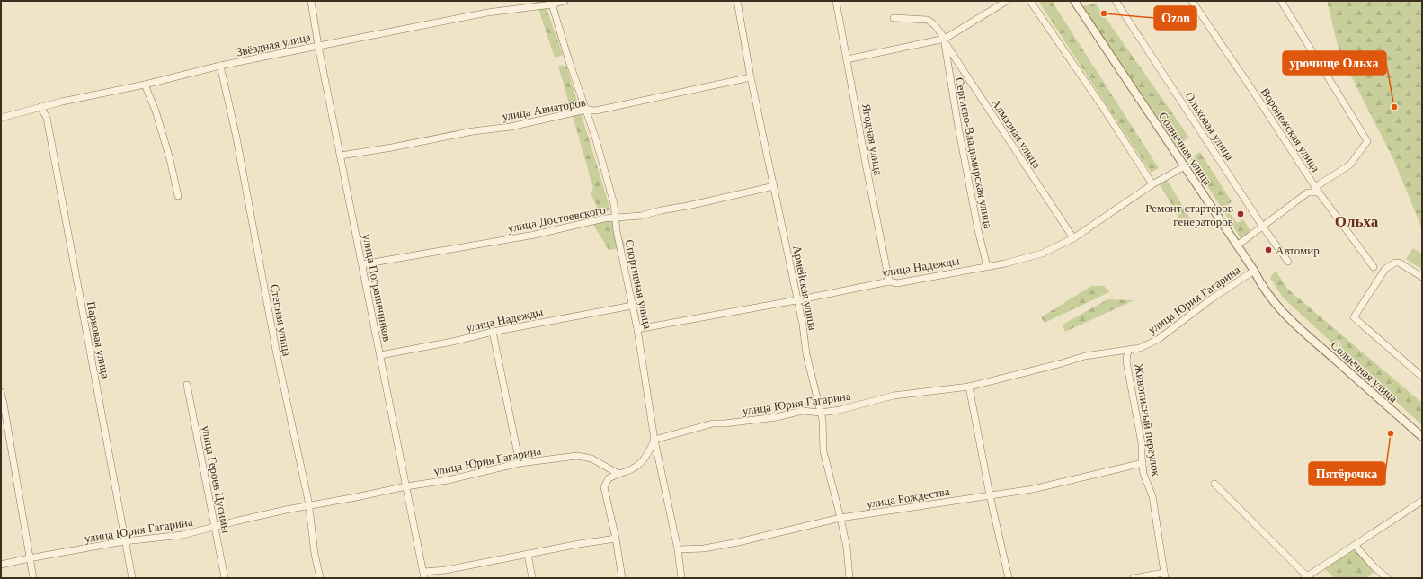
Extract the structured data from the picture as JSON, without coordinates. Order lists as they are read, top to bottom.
{
  "streets": {
    "street": [
      "Звёздная улица",
      "улица Авиаторов",
      "Ольховая улица",
      "Воронежская улица",
      "Алмазная улица",
      "Ягодная улица",
      "Солнечная улица",
      "Сергиево-Владимирская улица",
      "улица Достоевского",
      "улица Надежды",
      "Спортивная улица",
      "улица Пограничников",
      "Армейская улица",
      "улица Юрия Гагарина",
      "Степная улица",
      "Парковая улица",
      "Живописный переулок",
      "улица Героев Цусимы",
      "улица Рождества"
    ]
  },
  "crossings": [
    ["Звёздная улица", "Спортивная улица"],
    ["Звёздная улица", "улица Пограничников"],
    ["Звёздная улица", "Степная улица"],
    ["Звёздная улица", "Парковая улица"],
    ["улица Авиаторов", "Спортивная улица"],
    ["улица Авиаторов", "улица Пограничников"],
    ["улица Авиаторов", "Армейская улица"],
    ["Алмазная улица", "Сергиево-Владимирская улица"],
    ["Алмазная улица", "улица Надежды"],
    ["Ягодная улица", "улица Надежды"],
    ["Солнечная улица", "улица Надежды"],
    ["Солнечная улица", "улица Юрия Гагарина"],
    ["Сергиево-Владимирская улица", "улица Надежды"],
    ["улица Достоевского", "Спортивная улица"],
    ["улица Достоевского", "улица Пограничников"],
    ["улица Достоевского", "Армейская улица"],
    ["улица Надежды", "Спортивная улица"],
    ["улица Надежды", "улица Пограничников"],
    ["улица Надежды", "Армейская улица"],
    ["Спортивная улица", "улица Юрия Гагарина"],
    ["Спортивная улица", "улица Рождества"],
    ["улица Пограничников", "улица Юрия Гагарина"],
    ["Армейская улица", "улица Юрия Гагарина"],
    ["Армейская улица", "улица Рождества"],
    ["улица Юрия Гагарина", "Степная улица"],
    ["улица Юрия Гагарина", "Парковая улица"],
    ["улица Юрия Гагарина", "Живописный переулок"],
    ["улица Юрия Гагарина", "улица Героев Цусимы"],
    ["Живописный переулок", "улица Рождества"]
  ],
  "districts": ["Ольха"],
  "places": [
    "Ozon",
    "урочище Ольха",
    "Ремонт стартеров генераторов",
    "Автомир",
    "Пятёрочка"
  ]
}
